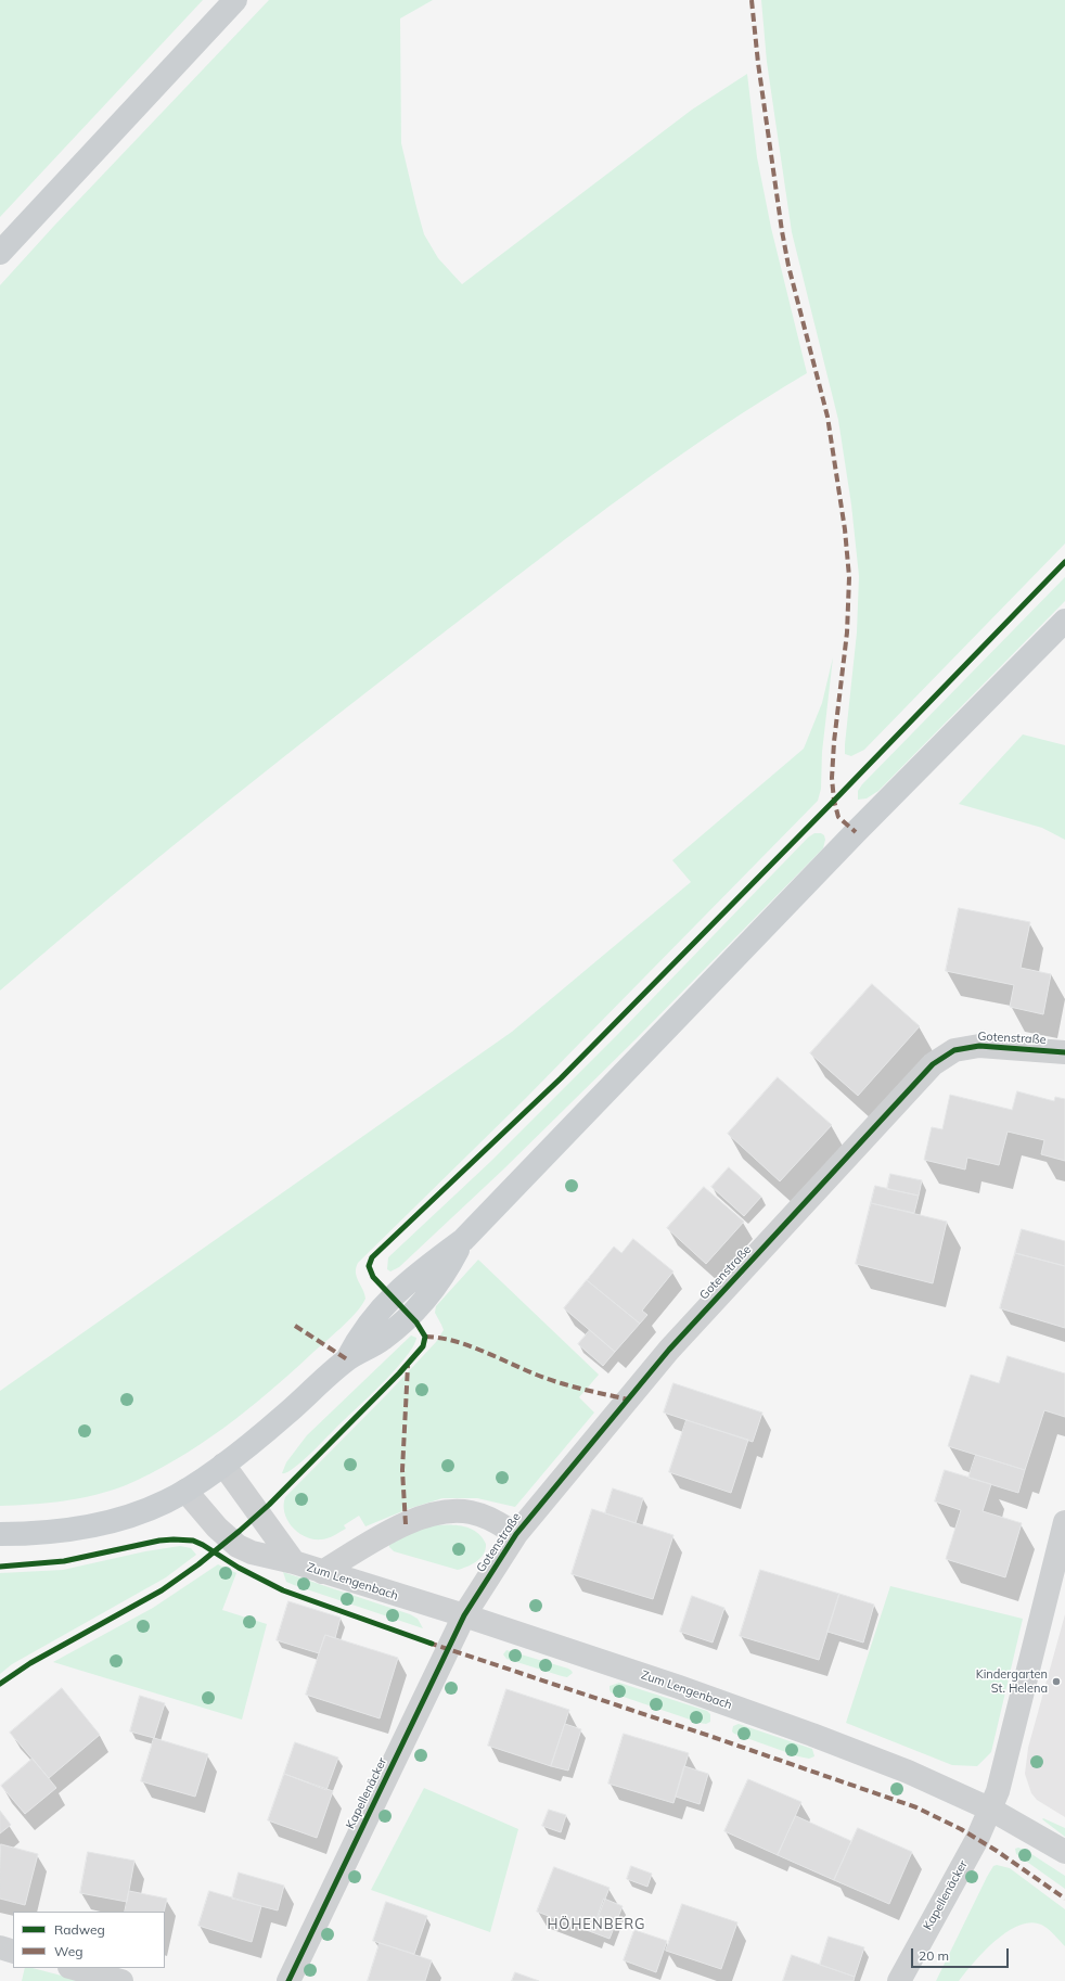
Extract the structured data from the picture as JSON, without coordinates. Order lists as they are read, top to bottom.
{
  "streets": {
    "street": ["Gotenstraße", "Zum Lengenbach", "Kapellenäcker"]
  },
  "crossings": [
    ["Gotenstraße", "Zum Lengenbach"],
    ["Gotenstraße", "Kapellenäcker"],
    ["Zum Lengenbach", "Kapellenäcker"]
  ],
  "districts": ["HÖHENBERG"],
  "places": ["Kindergarten St. Helena"],
  "legend": ["Radweg", "Weg"],
  "scale_bar": "20 m"
}
